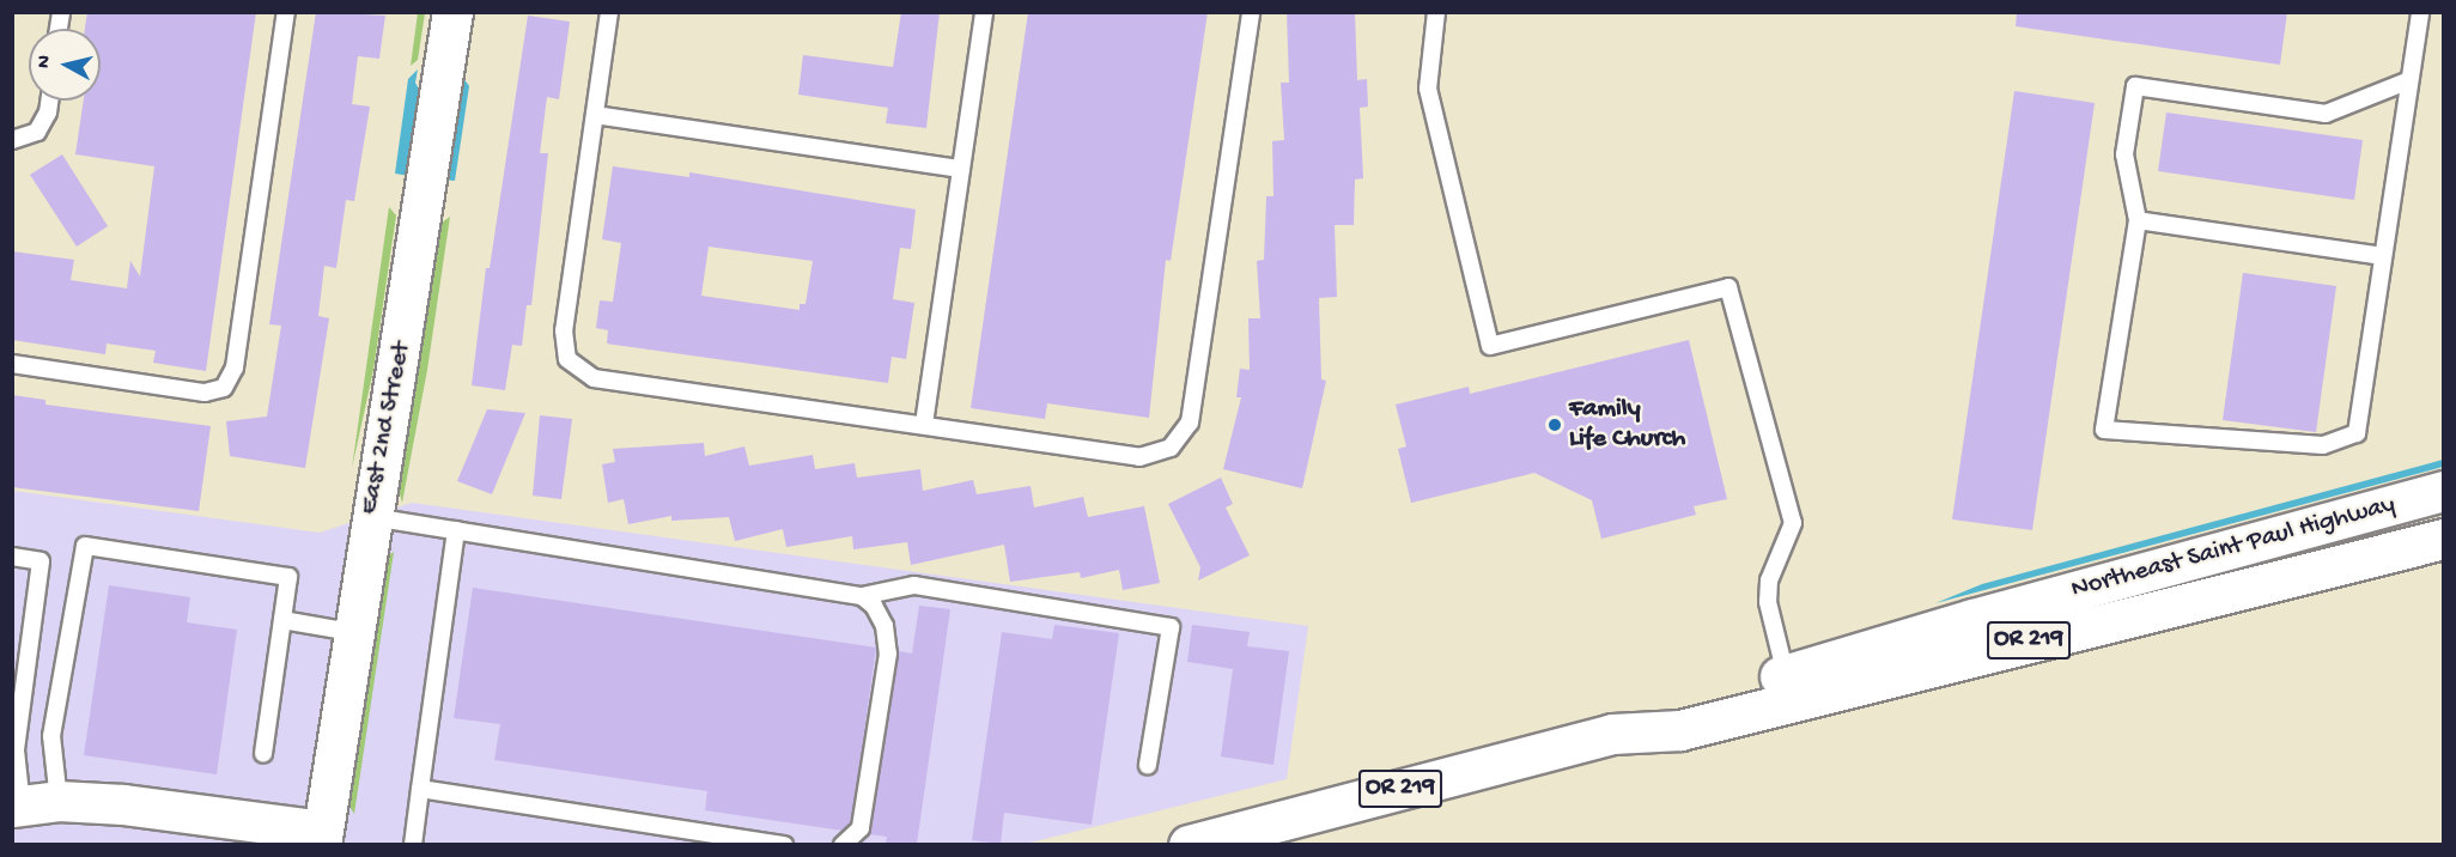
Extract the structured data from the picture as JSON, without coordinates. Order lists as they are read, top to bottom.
{
  "streets": {
    "main road": ["East 2nd Street", "Northeast Saint Paul Highway", "OR 219"]
  },
  "places": ["Family Life Church"],
  "north": "left"
}
